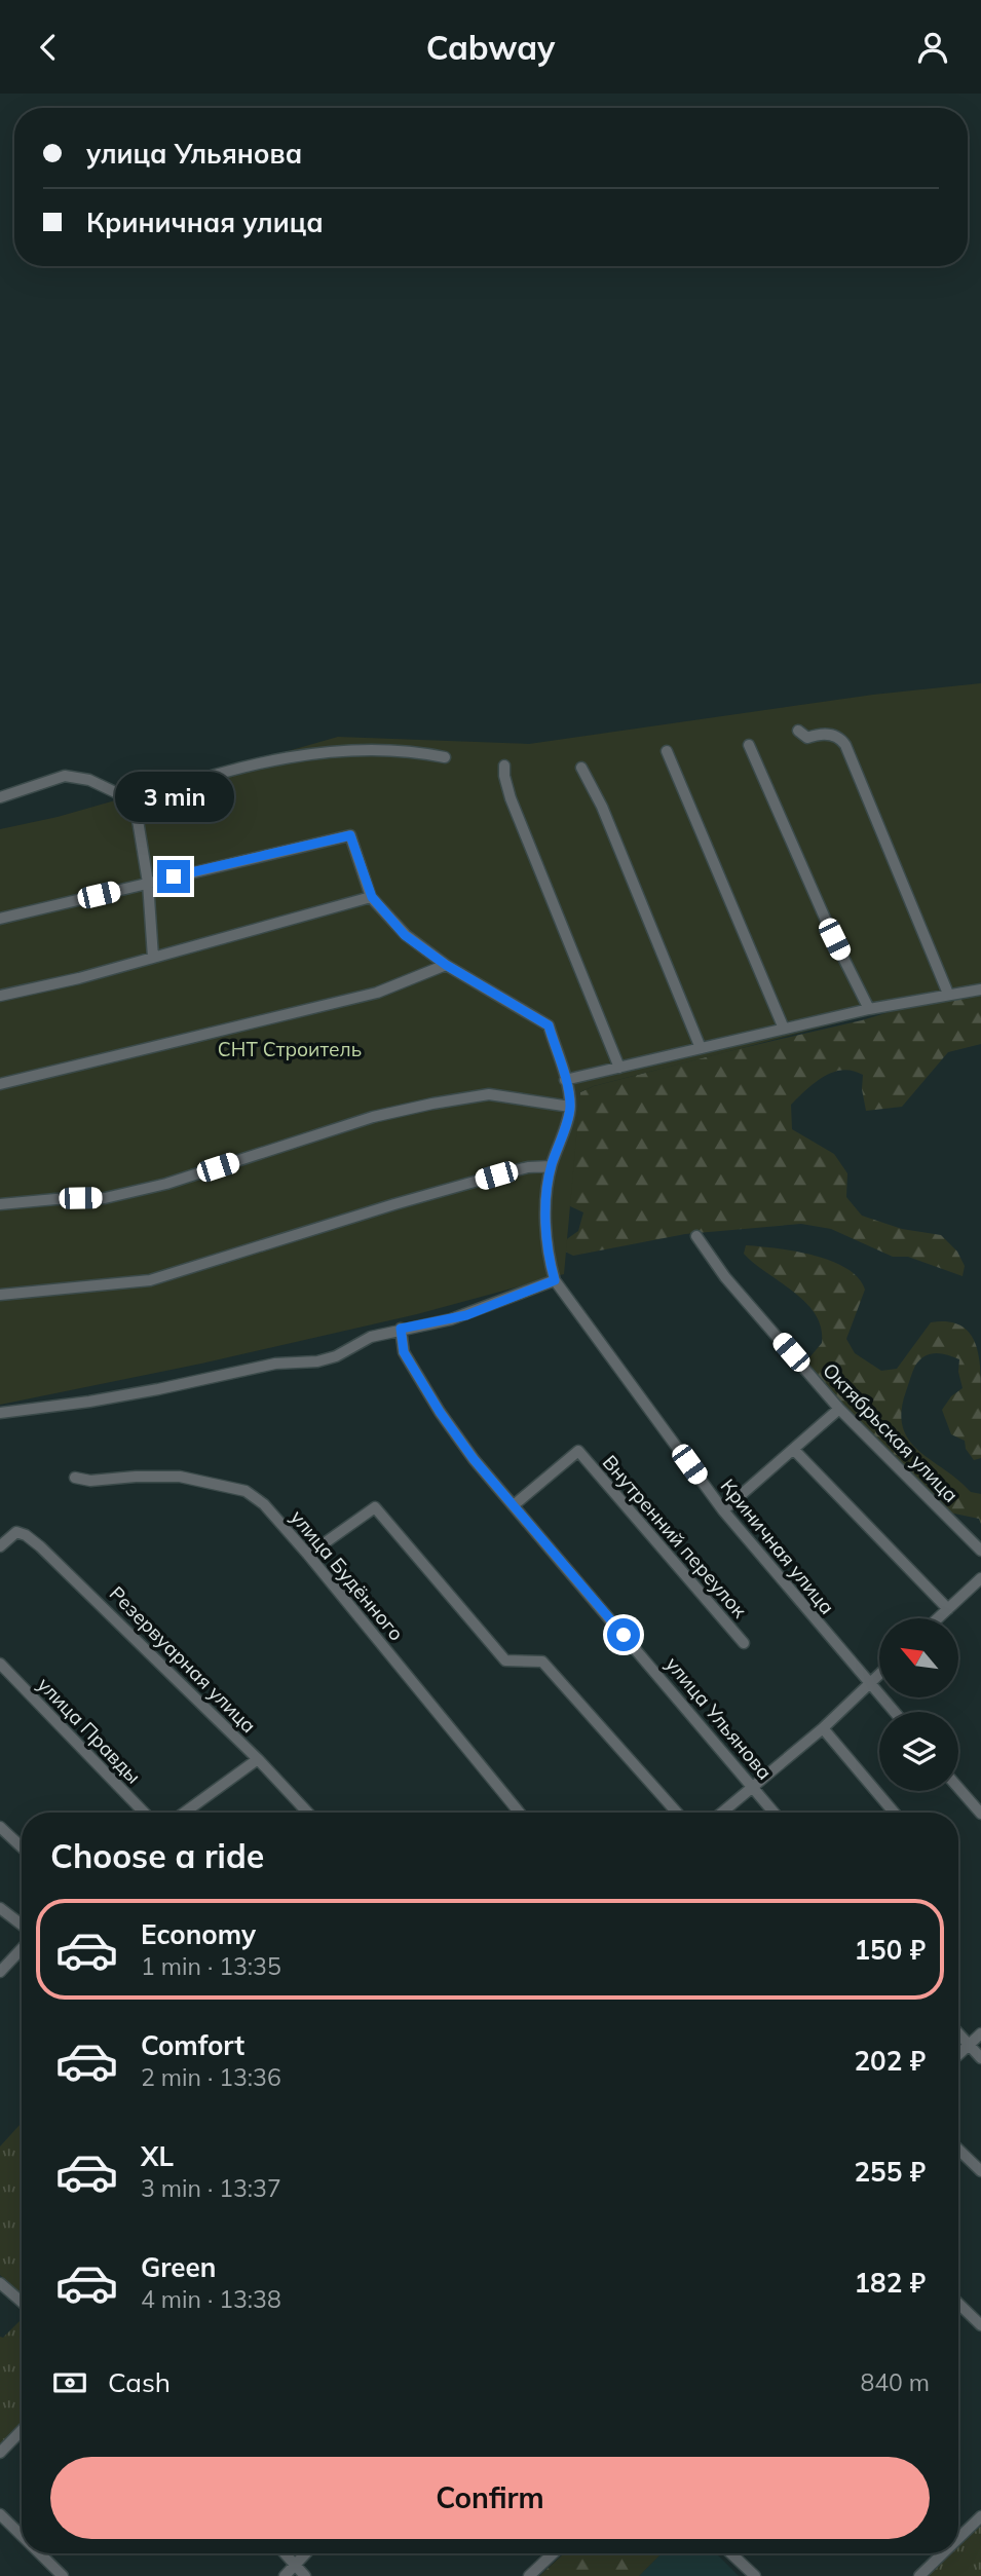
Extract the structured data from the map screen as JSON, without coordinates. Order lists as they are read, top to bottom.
{
  "streets": {
    "street": [
      "Октябрьская улица",
      "Внутренний переулок",
      "Криничная улица",
      "улица Будённого",
      "Резервуарная улица",
      "улица Ульянова",
      "улица Правды"
    ]
  },
  "crossings": [
    ["Внутренний переулок", "улица Ульянова"]
  ],
  "parks": ["СНТ Строитель"],
  "north": "top left",
  "page": {
    "header": "Cabway",
    "banner": ["улица Ульянова", "Криничная улица"],
    "bubble": "3 min",
    "heading": "Choose a ride",
    "list": [
      {
        "name": "Economy",
        "note": "1 min · 13:35",
        "value": "150 ₽"
      },
      {
        "name": "Comfort",
        "note": "2 min · 13:36",
        "value": "202 ₽"
      },
      {
        "name": "XL",
        "note": "3 min · 13:37",
        "value": "255 ₽"
      },
      {
        "name": "Green",
        "note": "4 min · 13:38",
        "value": "182 ₽"
      }
    ],
    "pay": ["Cash", "840 m"],
    "buttons": "Confirm"
  }
}
